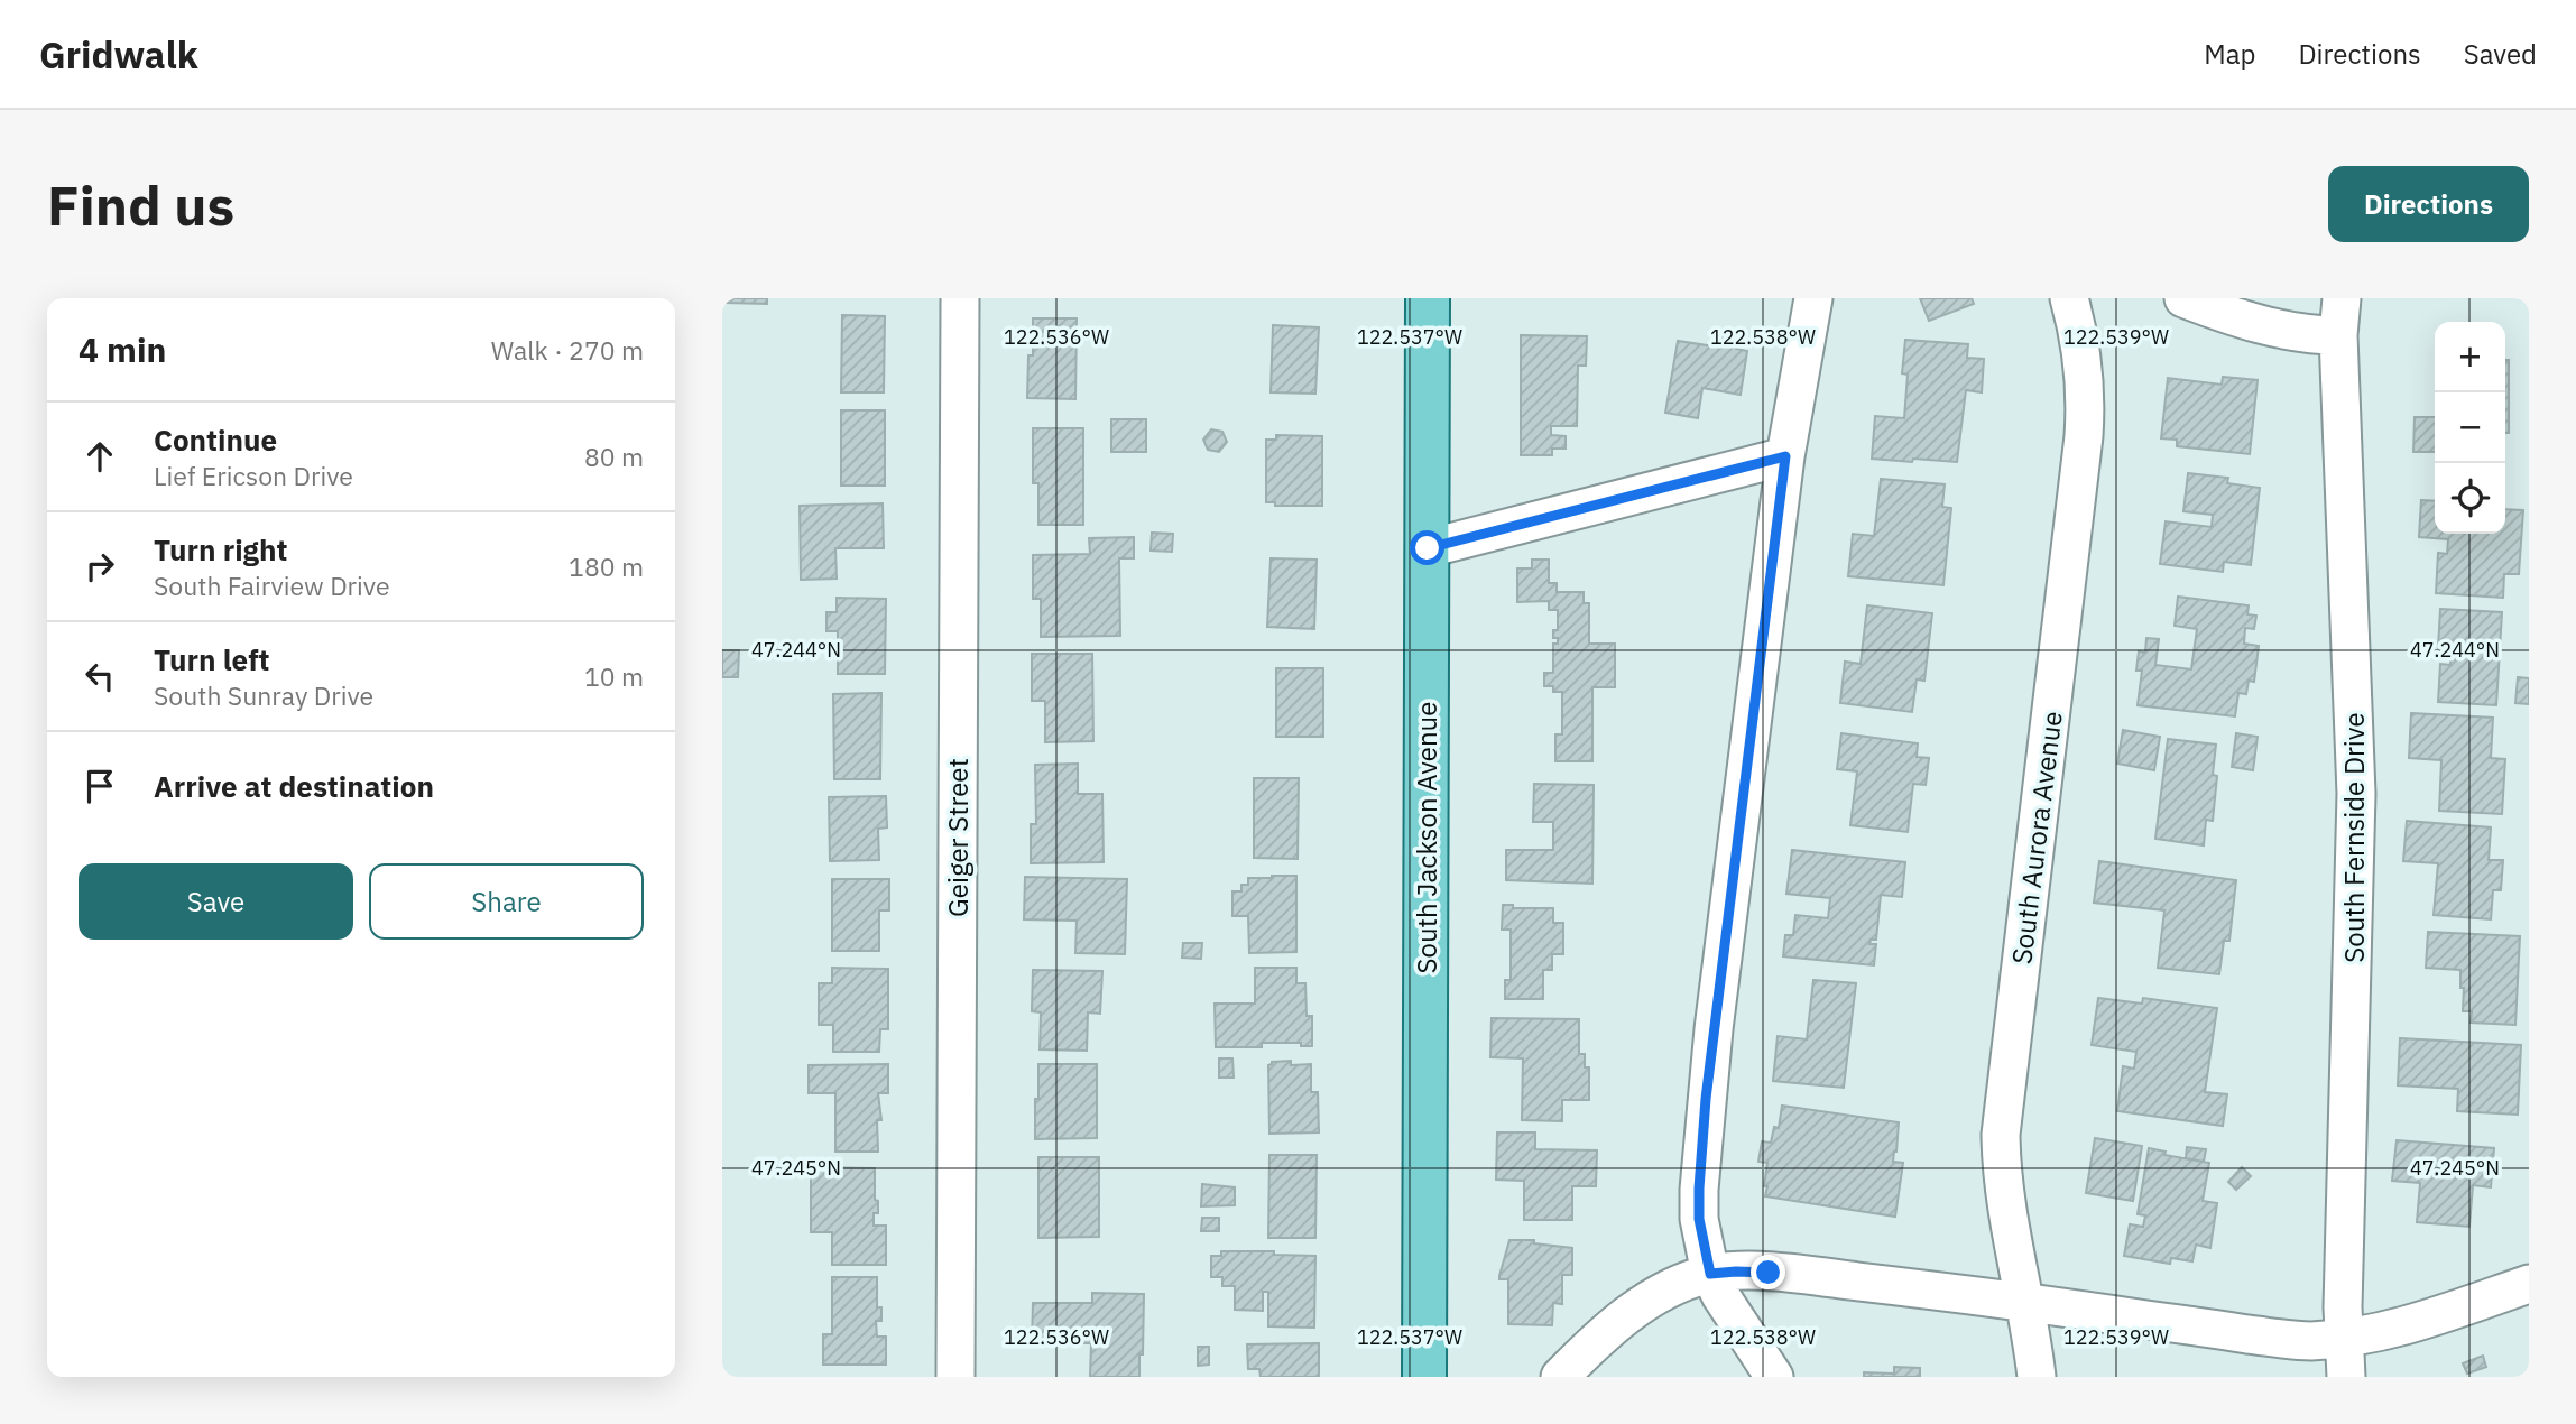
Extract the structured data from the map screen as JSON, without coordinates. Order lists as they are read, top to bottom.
{
  "streets": {
    "main road": ["South Jackson Avenue"],
    "street": ["Geiger Street", "South Aurora Avenue", "South Fernside Drive"]
  },
  "page": {
    "header": "Gridwalk",
    "nav": ["Map", "Directions", "Saved"],
    "buttons": [
      "Directions",
      ["Save", "Share"]
    ],
    "title": "Find us",
    "heading": ["4 min", "Walk · 270 m"],
    "map_buttons": ["+", "−"],
    "list": [
      ["Continue", "Lief Ericson Drive", "80 m"],
      ["Turn right", "South Fairview Drive", "180 m"],
      ["Turn left", "South Sunray Drive", "10 m"],
      "Arrive at destination"
    ]
  },
  "coordinates": [
    "122.536°W",
    "122.537°W",
    "122.538°W",
    "122.539°W",
    "47.244°N",
    "47.245°N"
  ]
}
